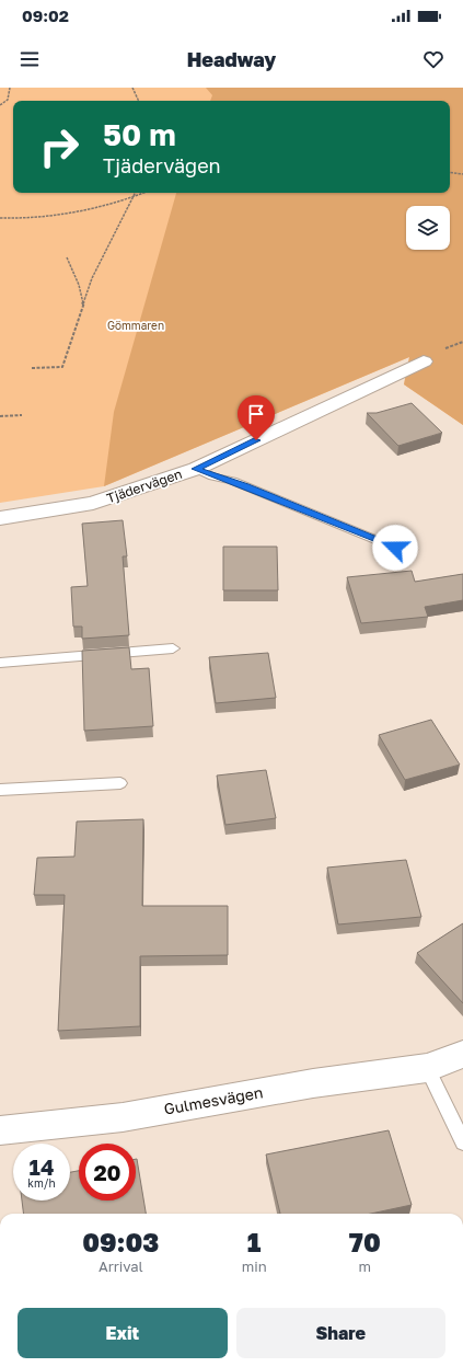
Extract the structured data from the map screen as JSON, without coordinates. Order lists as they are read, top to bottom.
{
  "streets": {
    "street": ["Tjädervägen", "Gulmesvägen"]
  },
  "parks": ["Gömmaren"],
  "page": {
    "status": "09:02",
    "header": "Headway",
    "turn": ["50 m", "Tjädervägen"],
    "speed": "14 km/h",
    "limit": "20",
    "eta": [
      "09:03",
      "Arrival",
      "1",
      "min",
      "70",
      "m"
    ],
    "buttons": ["Exit", "Share"]
  }
}
